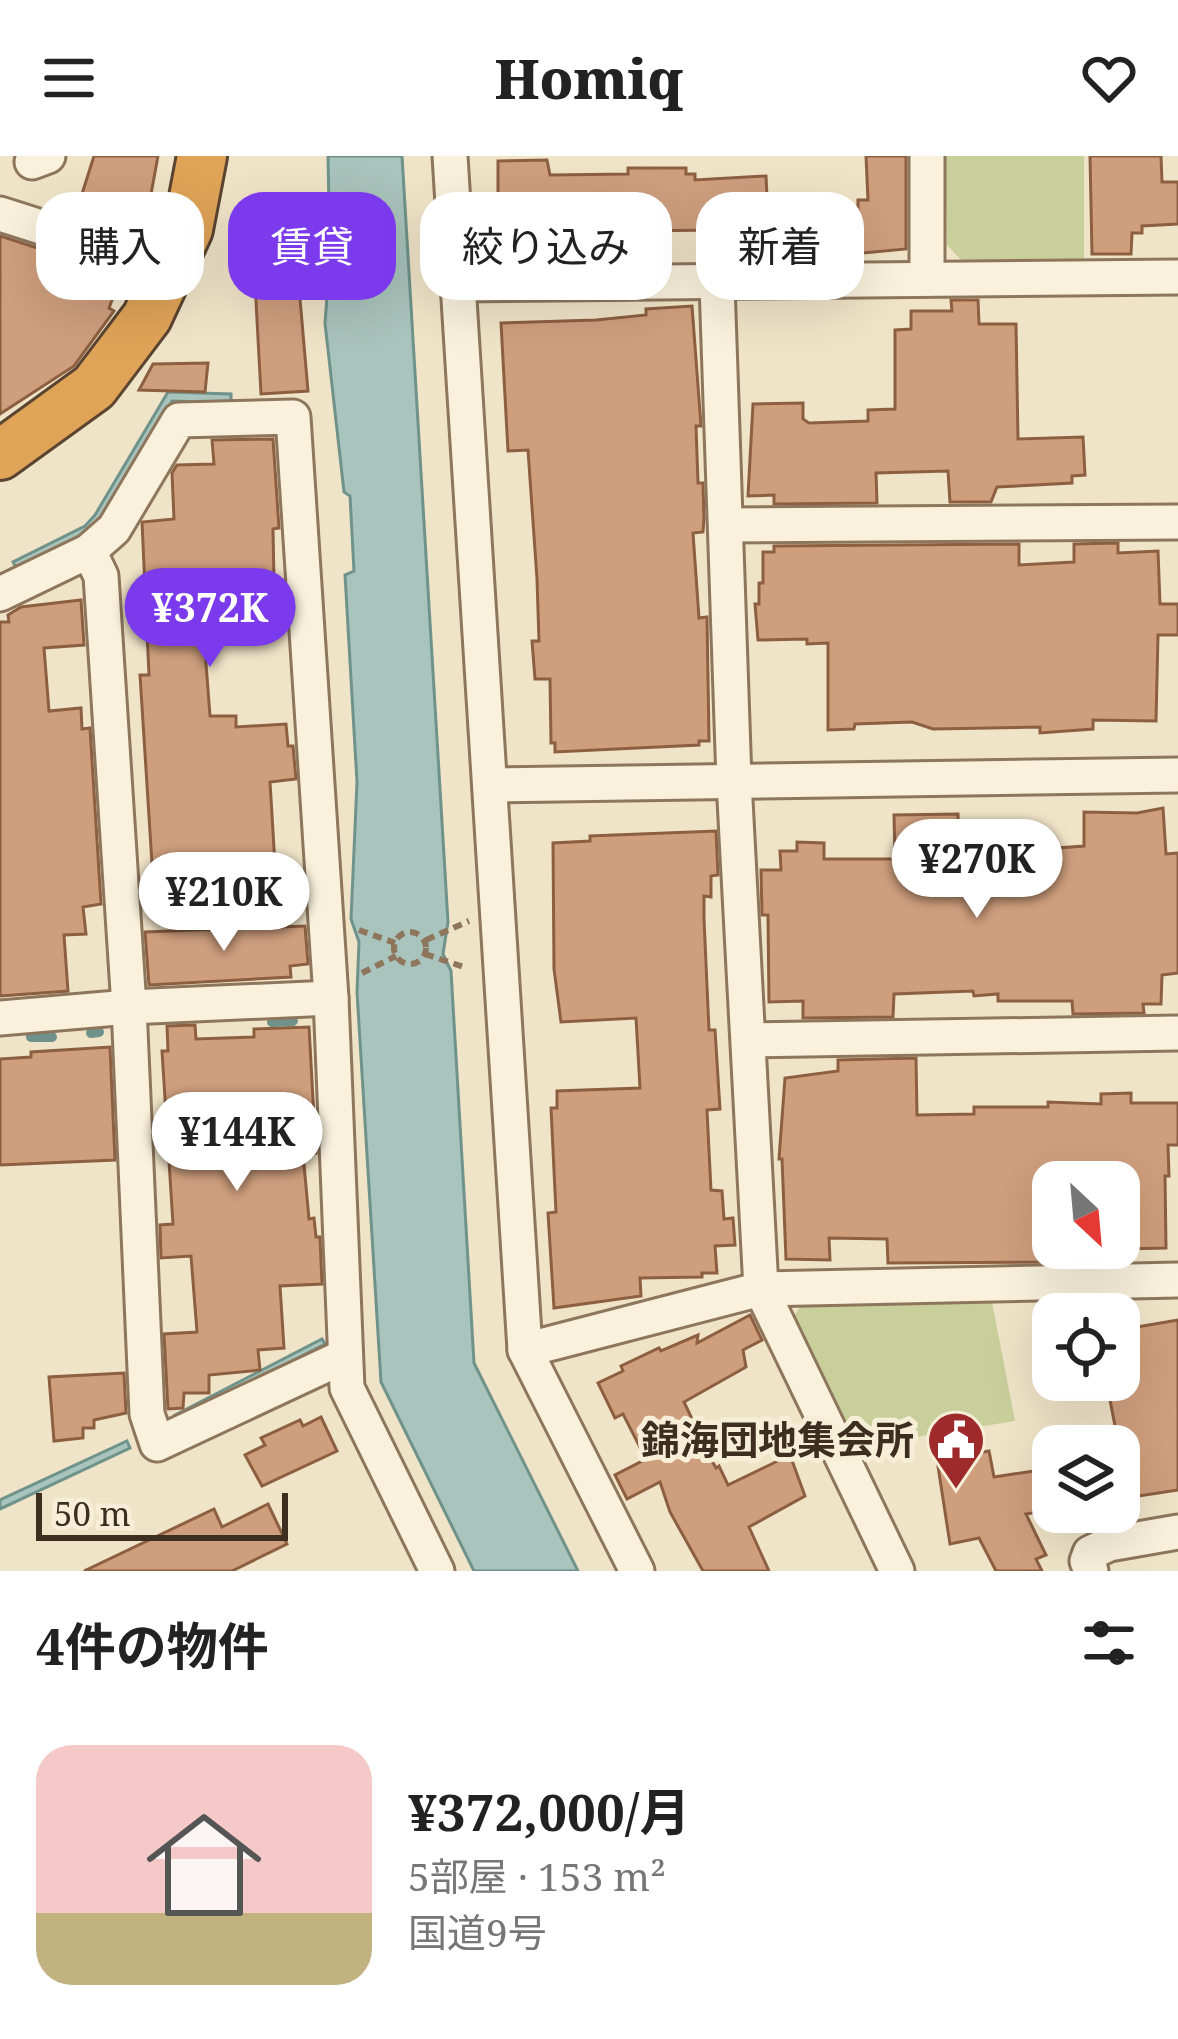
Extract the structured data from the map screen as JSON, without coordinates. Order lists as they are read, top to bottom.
{
  "places": {
    "public building": ["錦海団地集会所"]
  },
  "scale_bar": "50 m",
  "north": "bottom right",
  "page": {
    "header": "Homiq",
    "chip": [
      "購入",
      "賃貸",
      "絞り込み",
      "新着"
    ],
    "price": [
      "¥372K",
      "¥270K",
      "¥210K",
      "¥144K"
    ],
    "scale": "50 m",
    "heading": "4件の物件",
    "list": [
      {
        "name": "¥372,000/月",
        "note": "5部屋 · 153 m² · 国道9号"
      }
    ]
  }
}
